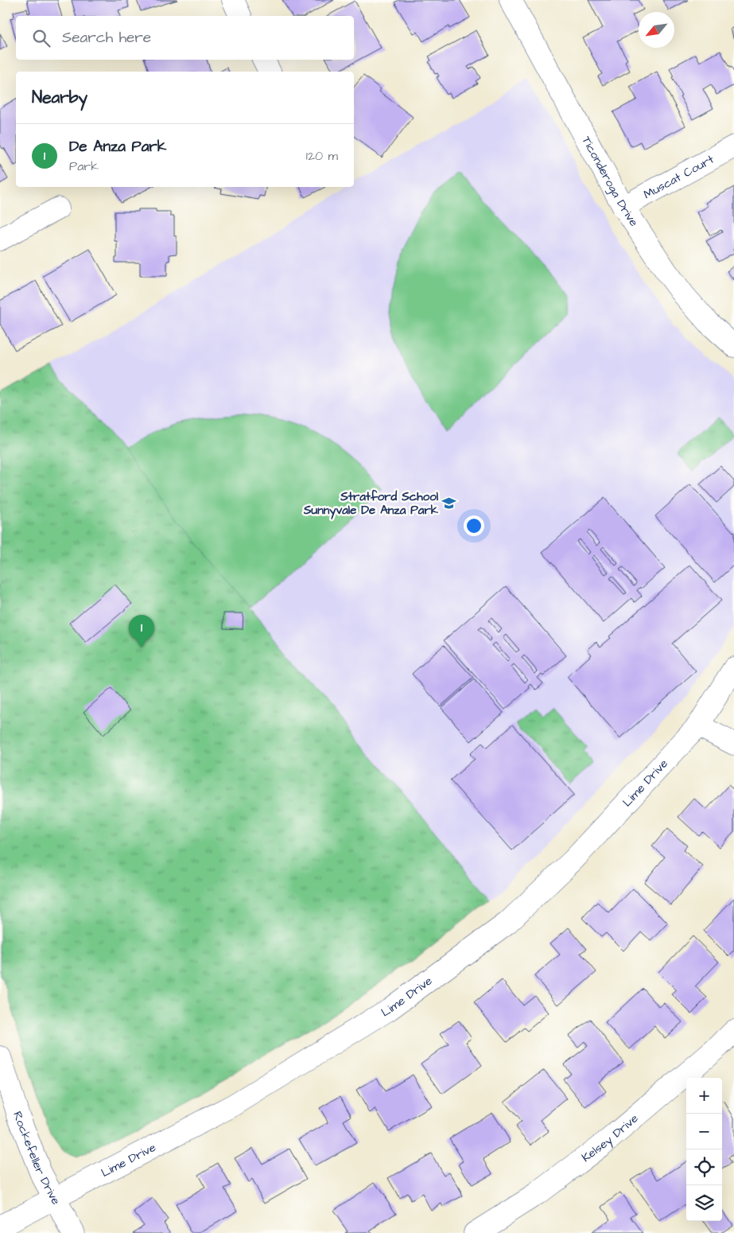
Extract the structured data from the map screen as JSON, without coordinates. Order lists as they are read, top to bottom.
{
  "streets": {
    "street": [
      "Muscat Court",
      "Ticonderoga Drive",
      "Lime Drive",
      "Kelsey Drive",
      "Rockefeller Drive"
    ]
  },
  "crossings": [
    ["Muscat Court", "Ticonderoga Drive"],
    ["Lime Drive", "Rockefeller Drive"]
  ],
  "places": {
    "school or university": ["Stratford School Sunnyvale De Anza Park"]
  },
  "north": "bottom left",
  "page": {
    "search": "Search here",
    "heading": "Nearby",
    "list": [
      {
        "mark": "1",
        "name": "De Anza Park",
        "note": "Park",
        "value": "120 m"
      }
    ],
    "pins": "1",
    "map_buttons": ["+", "−"]
  }
}
